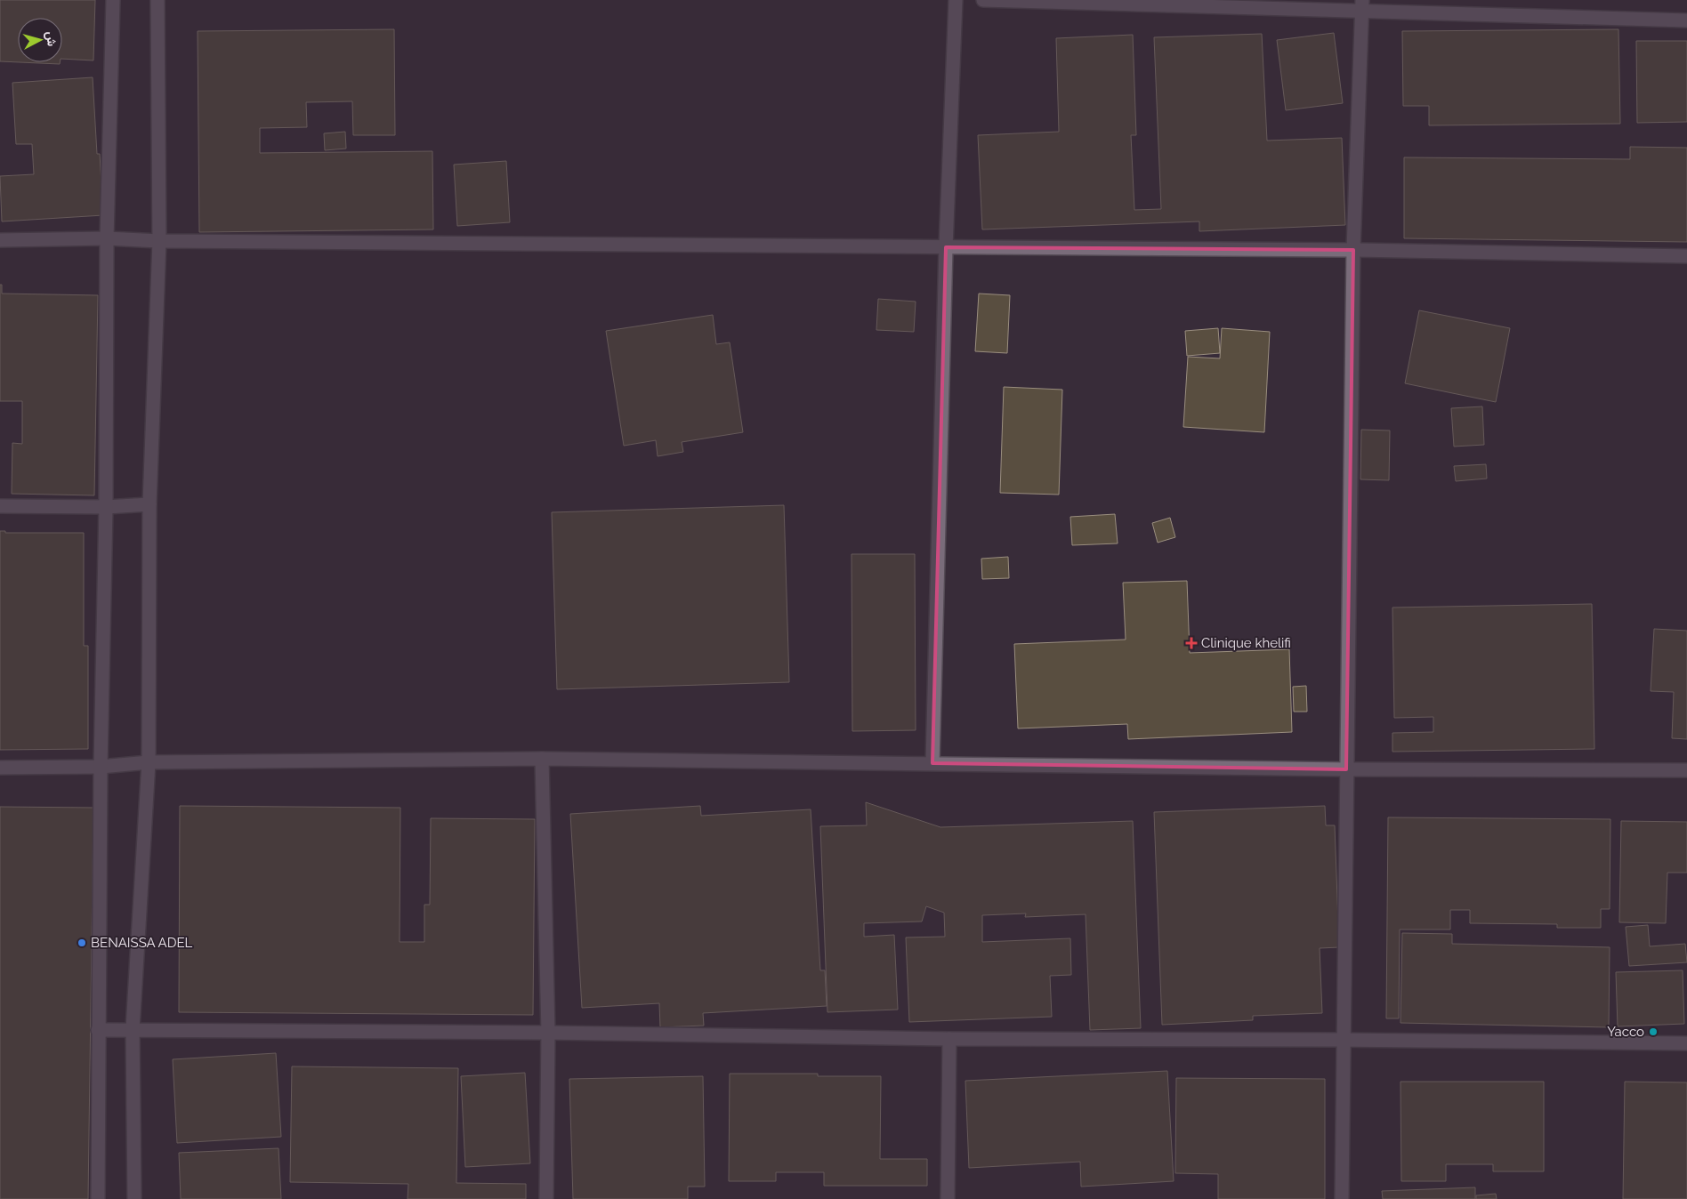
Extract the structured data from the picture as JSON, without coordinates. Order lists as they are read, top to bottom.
{
  "places": {
    "health": ["Clinique khelifi"],
    "other": ["BENAISSA ADEL", "Yacco"]
  },
  "north": "right"
}
